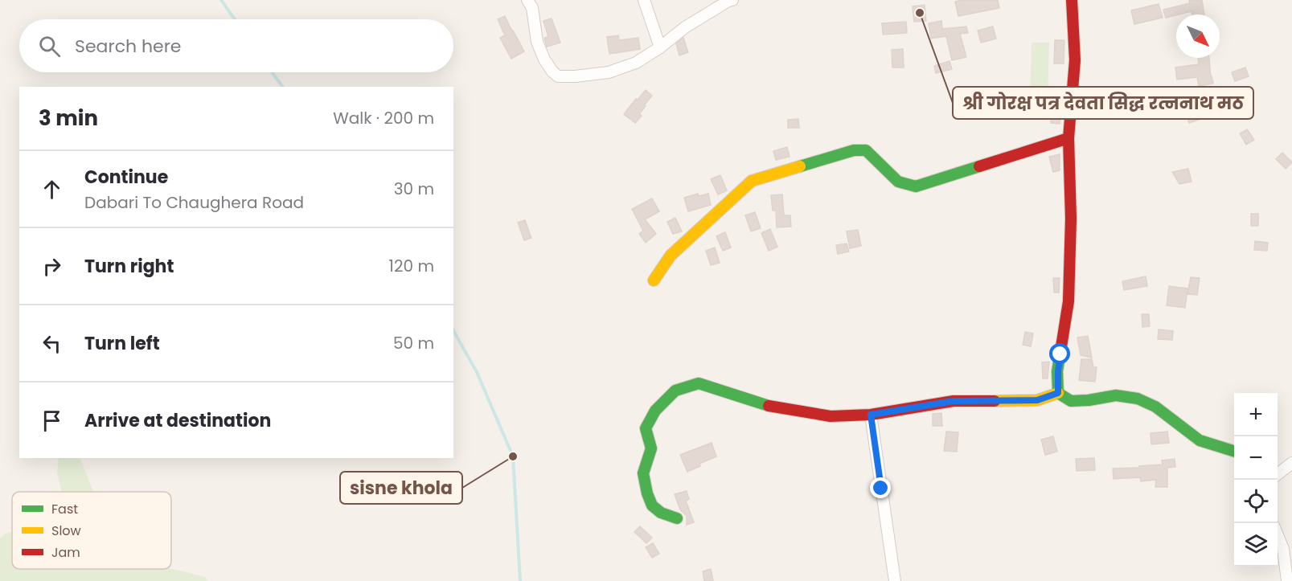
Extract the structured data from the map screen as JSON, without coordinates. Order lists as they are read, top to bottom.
{
  "places": ["श्री गोरक्ष पत्र देवता सिद्ध रत्ननाथ मठ", "sisne khola"],
  "legend": ["Fast", "Slow", "Jam"],
  "north": "bottom right",
  "page": {
    "search": "Search here",
    "heading": ["3 min", "Walk · 200 m"],
    "list": [
      ["Continue", "Dabari To Chaughera Road", "30 m"],
      ["Turn right", "120 m"],
      ["Turn left", "50 m"],
      "Arrive at destination"
    ],
    "map_buttons": ["+", "−"]
  }
}
